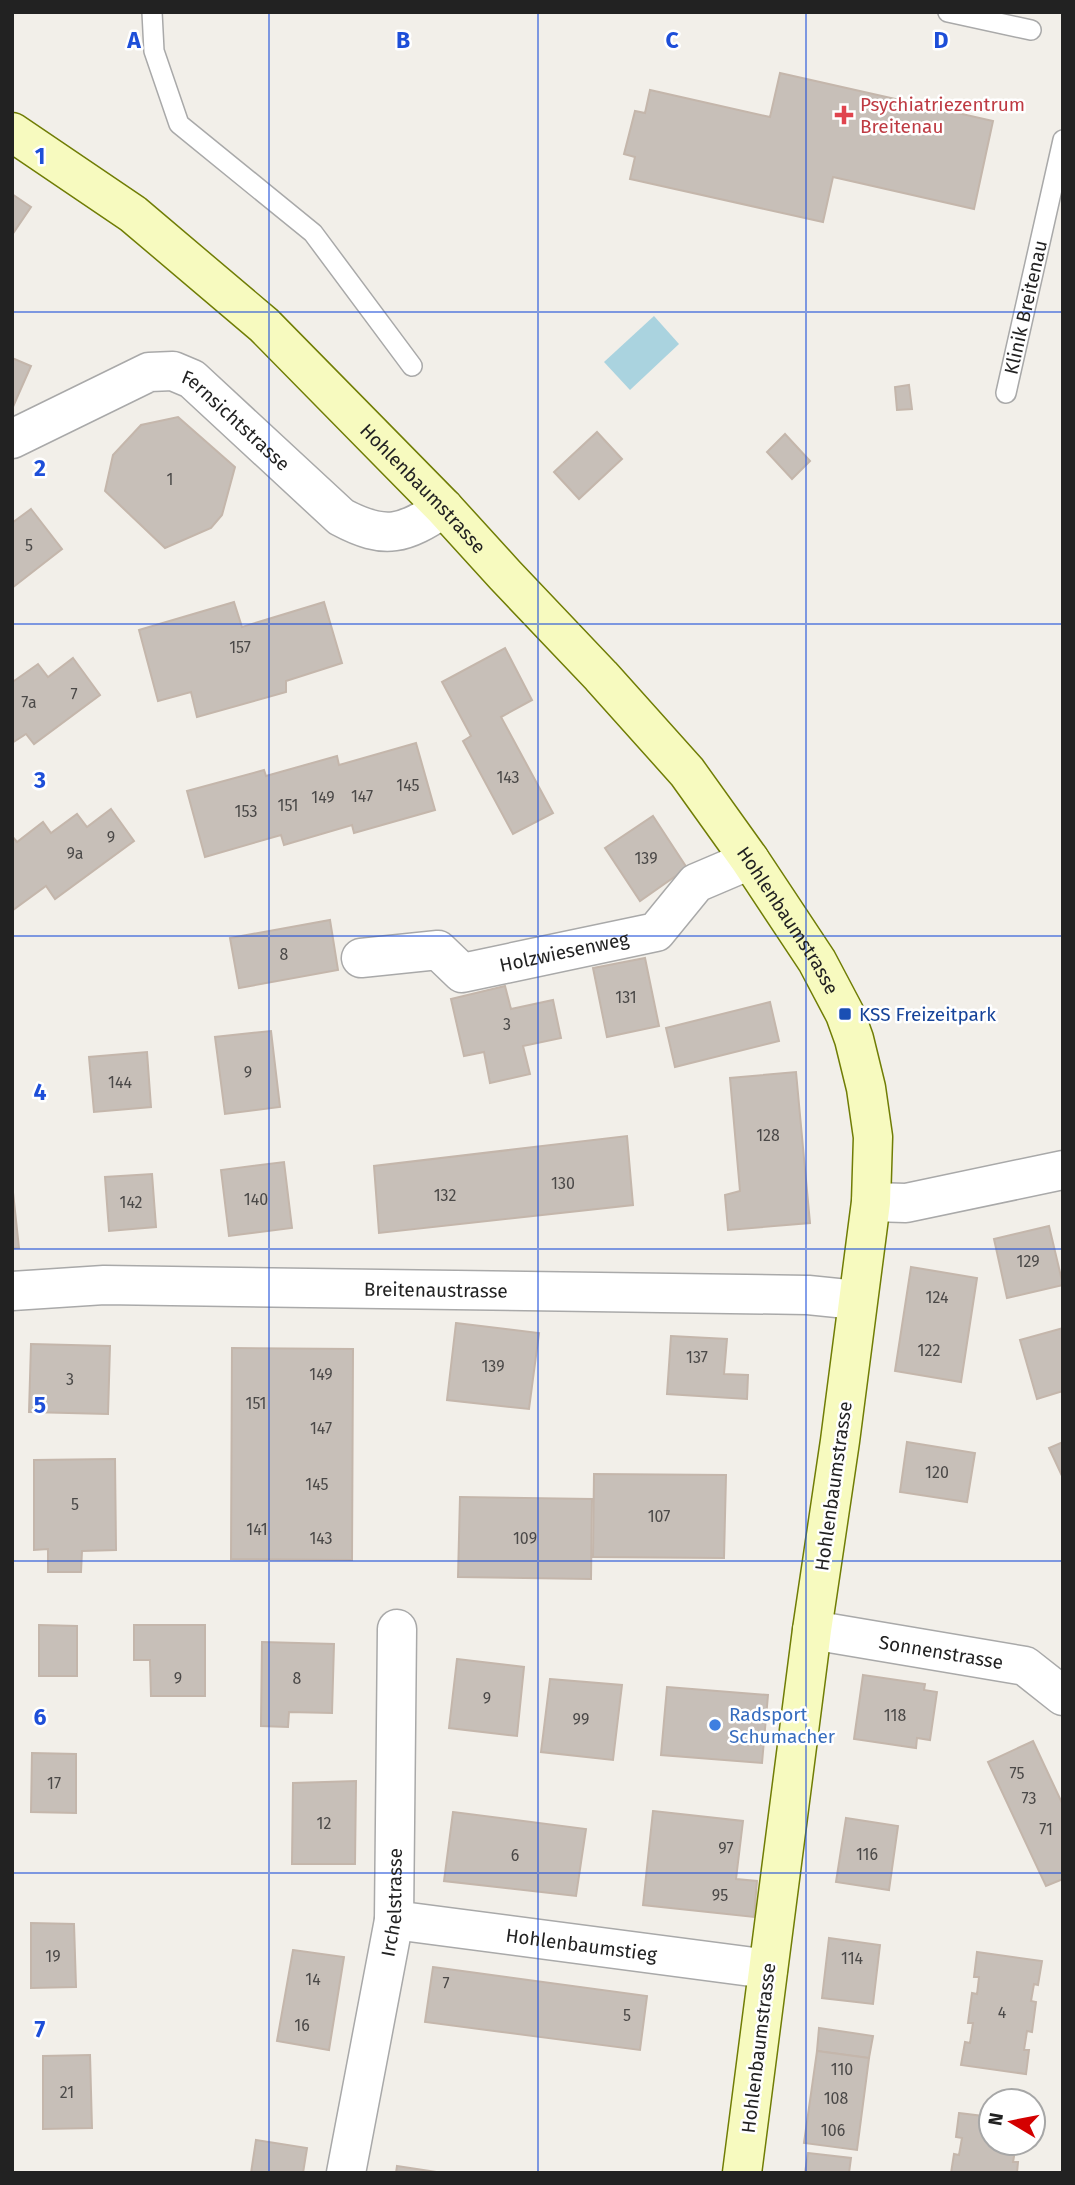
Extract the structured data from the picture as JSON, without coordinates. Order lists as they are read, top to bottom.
{
  "streets": {
    "street": [
      "Fernsichtstrasse",
      "Hohlenbaumstrasse",
      "Holzwiesenweg",
      "Breitenaustrasse",
      "Sonnenstrasse",
      "Irchelstrasse",
      "Hohlenbaumstieg"
    ],
    "lane": ["Klinik Breitenau"]
  },
  "crossings": [
    ["Fernsichtstrasse", "Hohlenbaumstrasse"],
    ["Hohlenbaumstrasse", "Holzwiesenweg"],
    ["Hohlenbaumstrasse", "Breitenaustrasse"],
    ["Hohlenbaumstrasse", "Sonnenstrasse"],
    ["Hohlenbaumstrasse", "Hohlenbaumstieg"],
    ["Irchelstrasse", "Hohlenbaumstieg"]
  ],
  "places": {
    "health": ["Psychiatriezentrum Breitenau"],
    "transit": ["KSS Freizeitpark"],
    "other": ["Radsport Schumacher"]
  },
  "house_numbers": [
    "1",
    "5",
    "157",
    "7",
    "7a",
    "143",
    "145",
    "147",
    "149",
    "151",
    "153",
    "9",
    "9a",
    "139",
    "8",
    "131",
    "3",
    "9",
    "144",
    "128",
    "130",
    "132",
    "140",
    "142",
    "129",
    "124",
    "122",
    "137",
    "139",
    "149",
    "3",
    "151",
    "147",
    "120",
    "145",
    "5",
    "107",
    "141",
    "143",
    "109",
    "9",
    "8",
    "9",
    "118",
    "99",
    "75",
    "17",
    "73",
    "12",
    "71",
    "97",
    "116",
    "6",
    "95",
    "19",
    "114",
    "14",
    "7",
    "4",
    "5",
    "16",
    "110",
    "21",
    "108",
    "106"
  ],
  "north": "left",
  "grid": {
    "columns": [
      "A",
      "B",
      "C",
      "D"
    ],
    "rows": [
      "1",
      "2",
      "3",
      "4",
      "5",
      "6",
      "7"
    ]
  }
}
